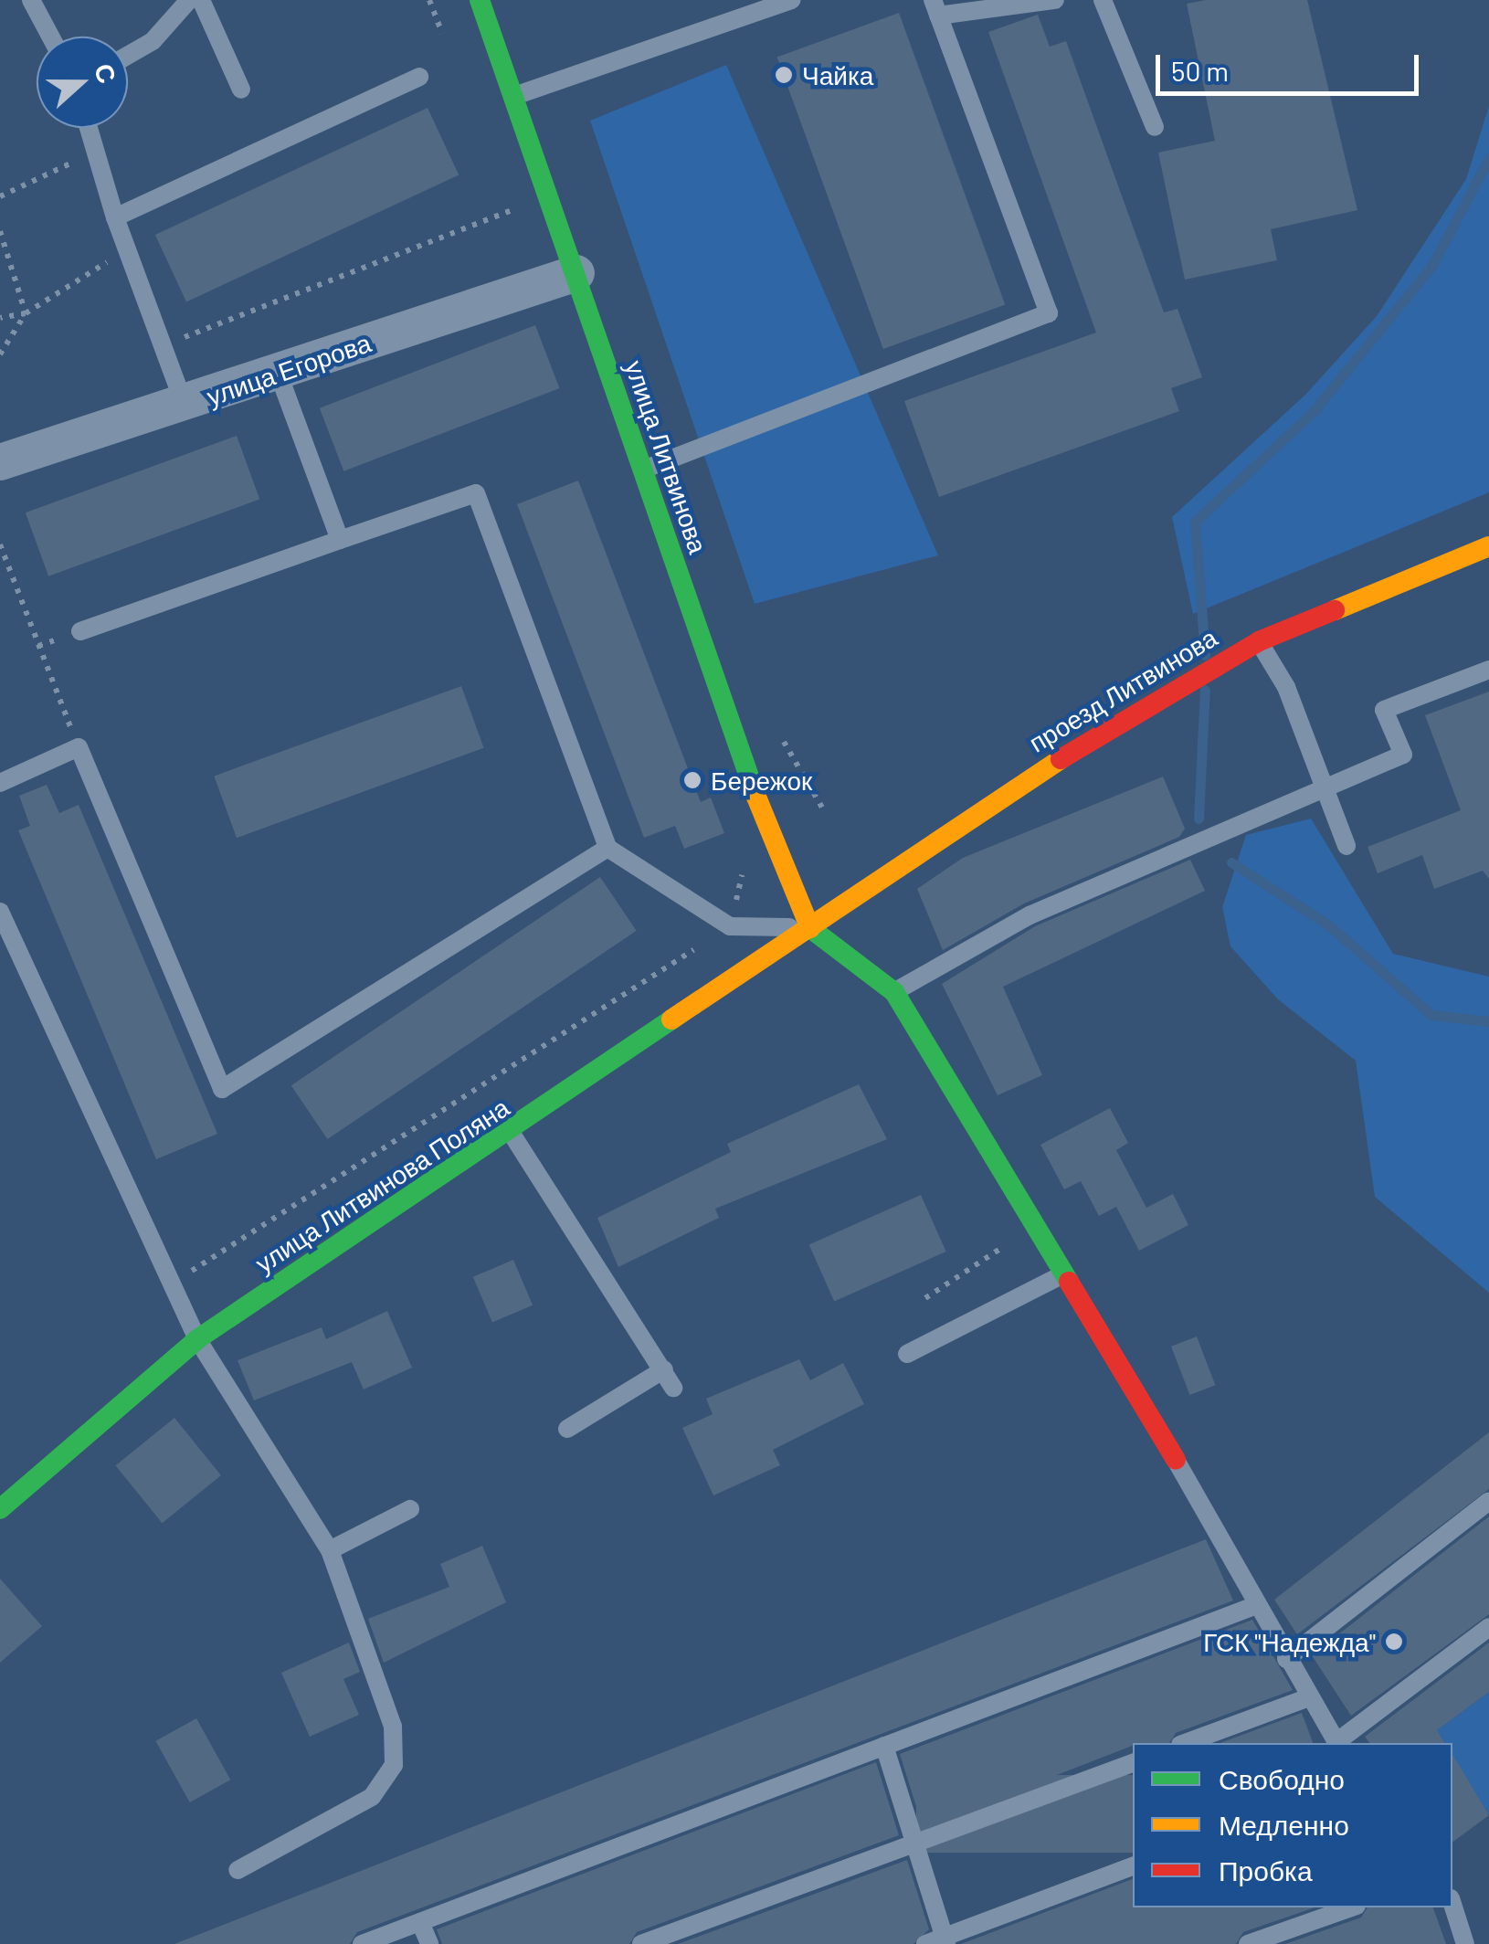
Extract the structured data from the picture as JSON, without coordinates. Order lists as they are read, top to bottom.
{
  "streets": {
    "main road": ["улица Литвинова", "проезд Литвинова", "улица Литвинова Поляна"],
    "street": ["улица Егорова"]
  },
  "crossings": [
    ["улица Егорова", "улица Литвинова"],
    ["улица Литвинова", "проезд Литвинова"],
    ["улица Литвинова", "улица Литвинова Поляна"],
    ["проезд Литвинова", "улица Литвинова Поляна"]
  ],
  "places": ["Чайка", "Бережок", "ГСК \"Надежда\""],
  "legend": ["Свободно", "Медленно", "Пробка"],
  "scale_bar": "50 m",
  "north": "right"
}
